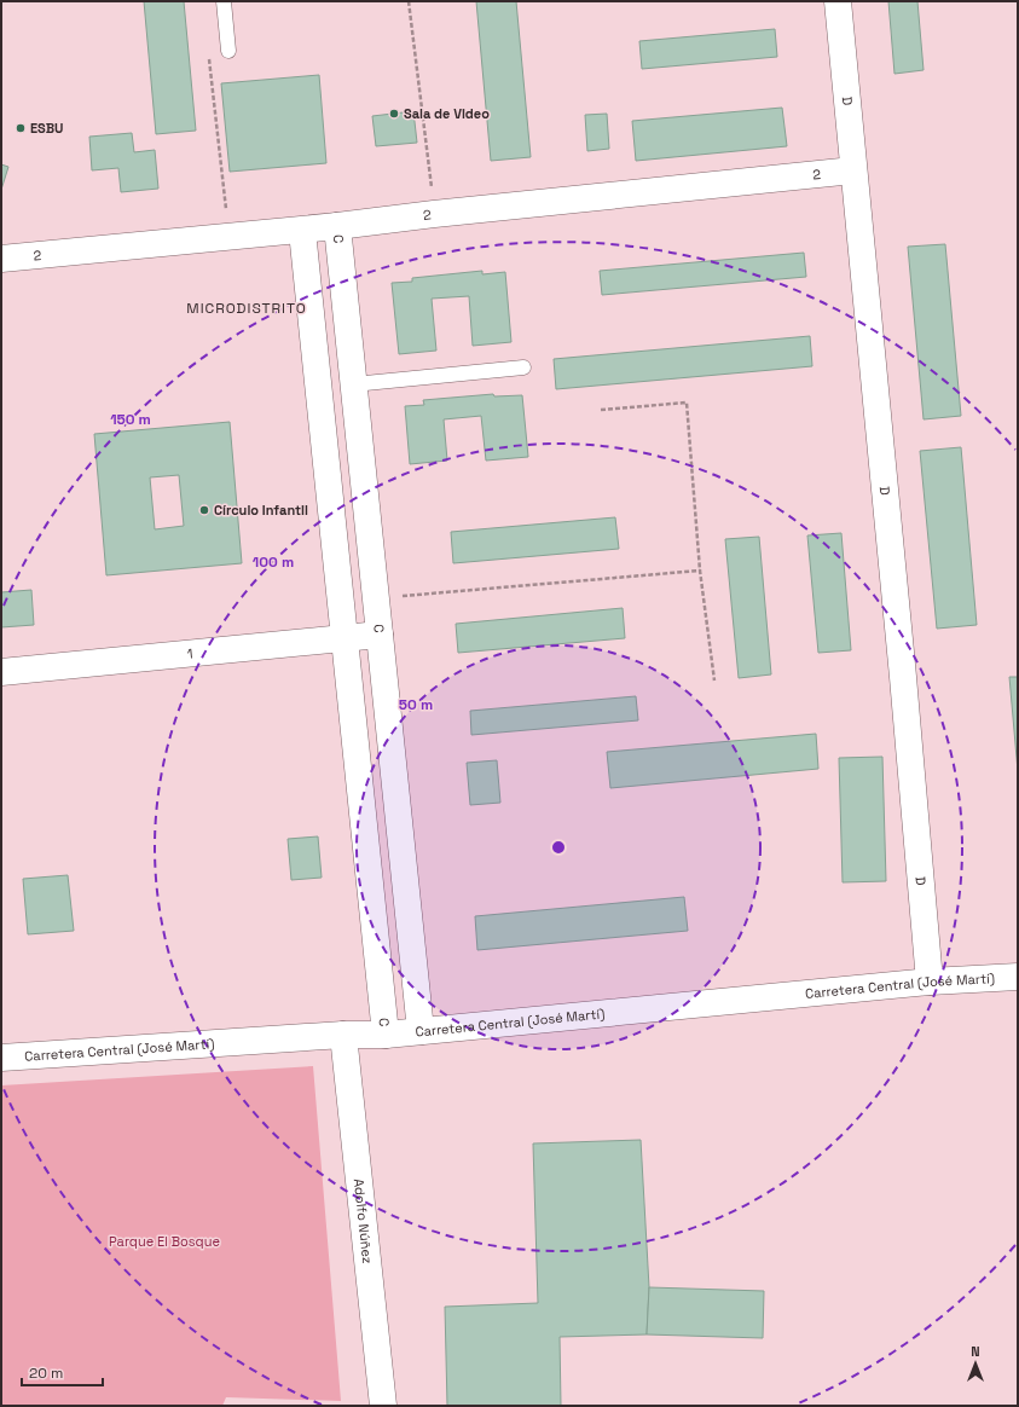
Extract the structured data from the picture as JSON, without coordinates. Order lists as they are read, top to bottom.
{
  "streets": {
    "main road": [
      "D",
      "2",
      "C",
      "1",
      "Carretera Central (José Martí)",
      "Adolfo Núñez"
    ]
  },
  "crossings": [
    ["D", "2"],
    ["D", "Carretera Central (José Martí)"],
    ["2", "C"],
    ["C", "1"],
    ["C", "Carretera Central (José Martí)"],
    ["Carretera Central (José Martí)", "Adolfo Núñez"]
  ],
  "districts": ["MICRODISTRITO"],
  "parks": ["Parque El Bosque"],
  "places": ["Sala de Video", "ESBU", "Círculo Infantil"],
  "scale_bar": "20 m",
  "north": "top",
  "rings": ["150 m", "100 m", "50 m"]
}
